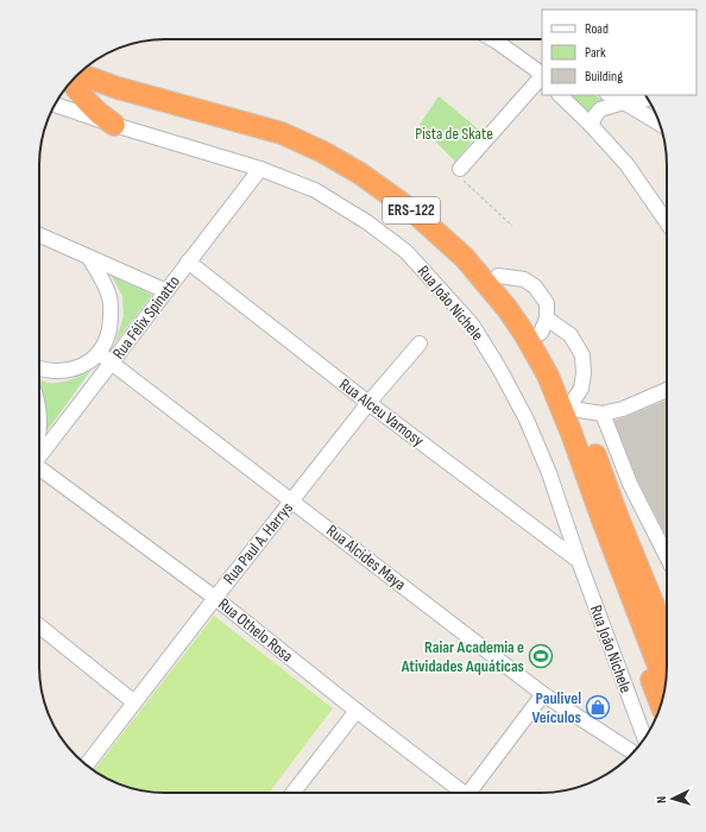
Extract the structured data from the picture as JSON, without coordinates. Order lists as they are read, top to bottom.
{
  "streets": {
    "highway": ["ERS-122"],
    "street": [
      "Rua João Nichele",
      "Rua Félix Spinatto",
      "Rua Alceu Vamosy",
      "Rua Paul A. Harrys",
      "Rua Alcides Maya",
      "Rua Othelo Rosa"
    ]
  },
  "crossings": [
    ["Rua João Nichele", "Rua Félix Spinatto"],
    ["Rua João Nichele", "Rua Alceu Vamosy"],
    ["Rua Félix Spinatto", "Rua Alceu Vamosy"],
    ["Rua Félix Spinatto", "Rua Alcides Maya"],
    ["Rua Alceu Vamosy", "Rua Paul A. Harrys"],
    ["Rua Paul A. Harrys", "Rua Alcides Maya"],
    ["Rua Paul A. Harrys", "Rua Othelo Rosa"]
  ],
  "parks": ["Pista de Skate"],
  "places": {
    "sports": ["Raiar Academia e Atividades Aquáticas"],
    "shop": ["Paulivel Veículos"]
  },
  "legend": ["Road", "Park", "Building"],
  "north": "left"
}
